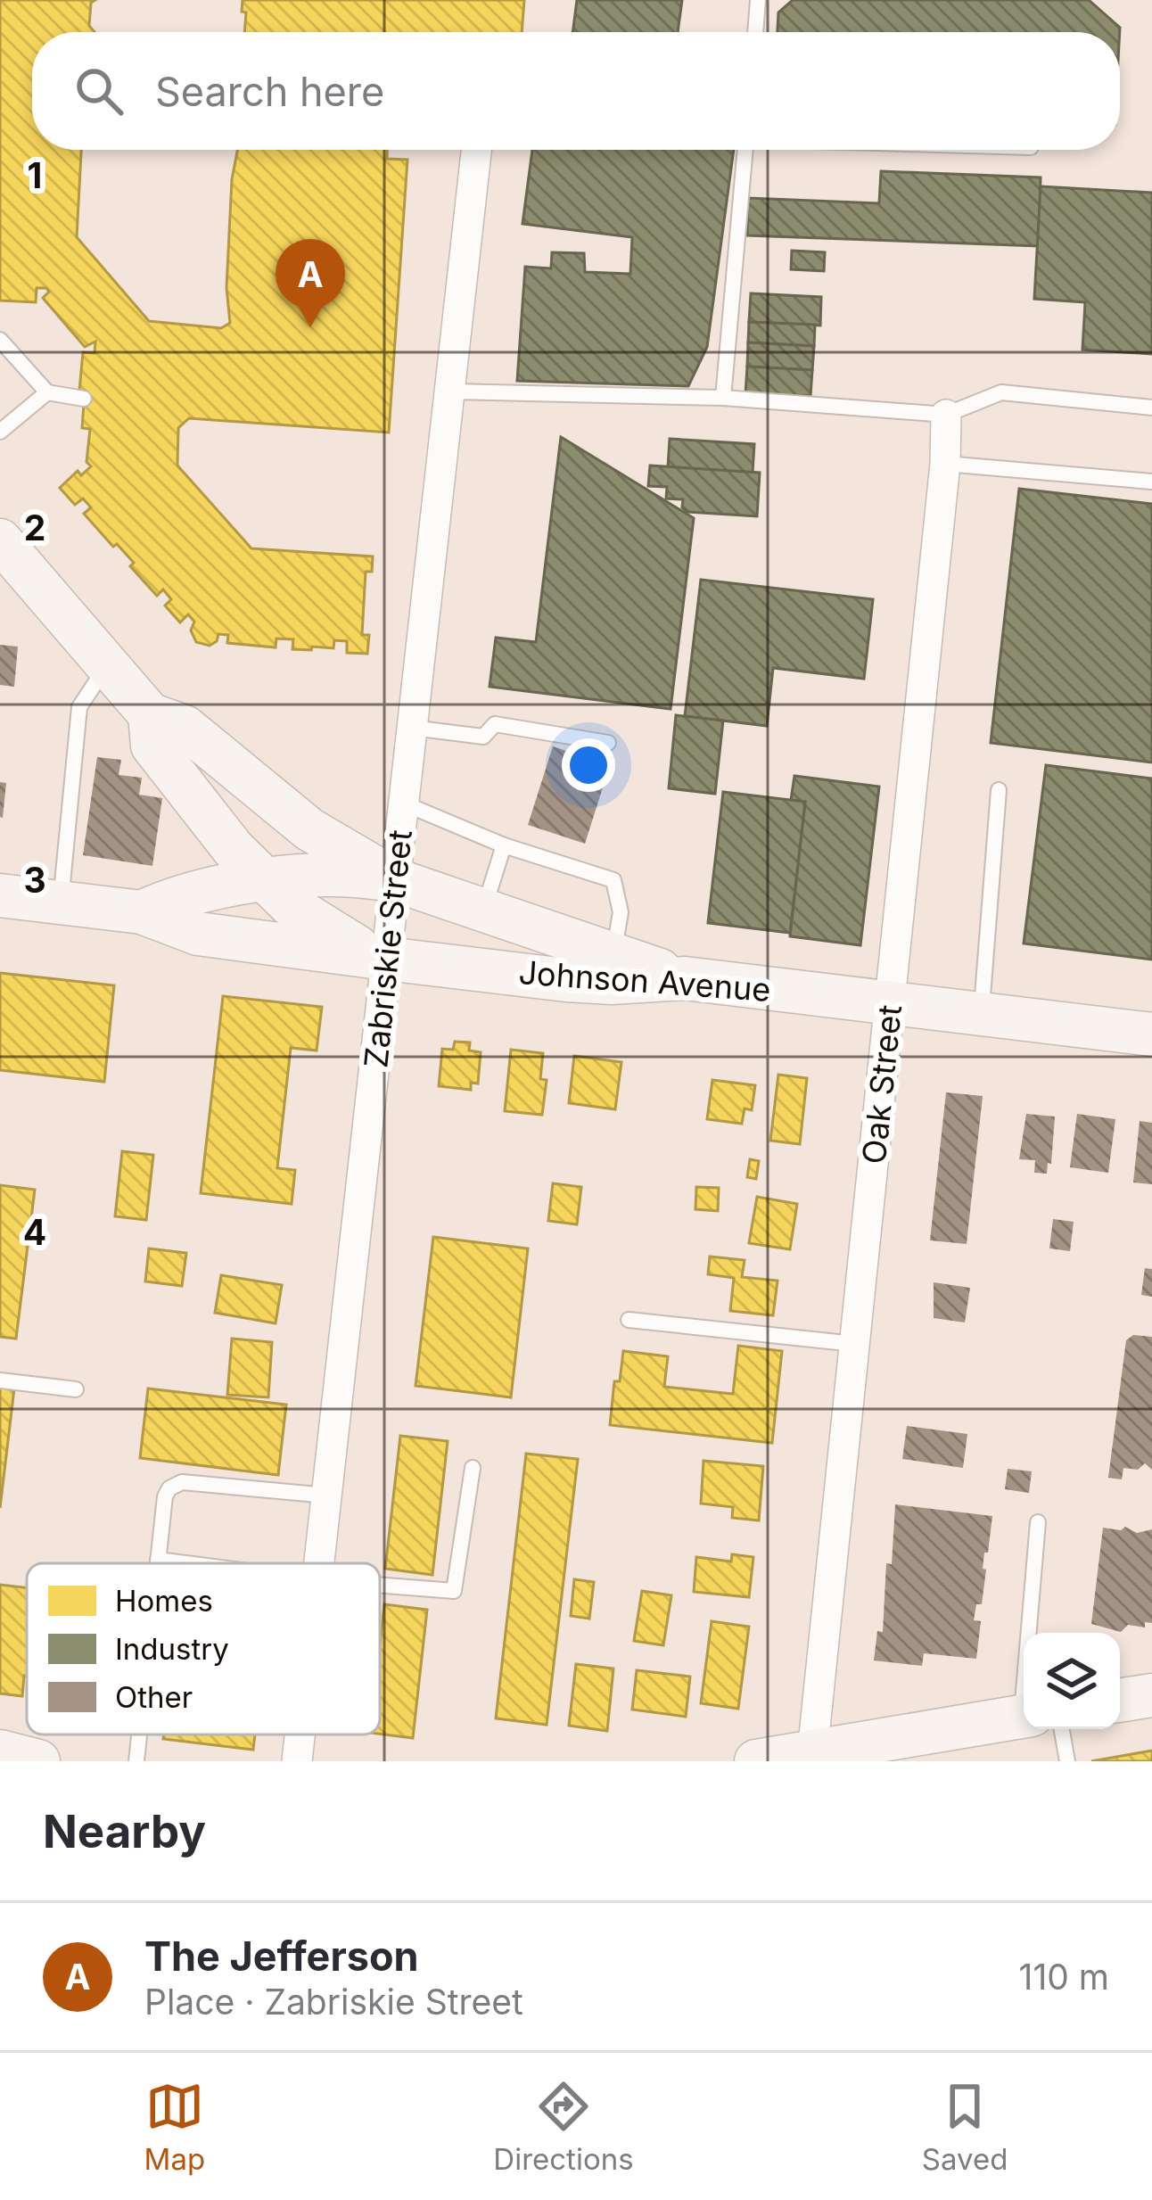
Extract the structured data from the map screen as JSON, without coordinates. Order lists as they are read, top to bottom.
{
  "streets": {
    "main road": ["Johnson Avenue"],
    "street": ["Zabriskie Street", "Oak Street"]
  },
  "crossings": [
    ["Zabriskie Street", "Johnson Avenue"],
    ["Johnson Avenue", "Oak Street"]
  ],
  "legend": ["Homes", "Industry", "Other"],
  "page": {
    "search": "Search here",
    "pins": "A",
    "heading": "Nearby",
    "list": [
      {
        "mark": "A",
        "name": "The Jefferson",
        "note": "Place · Zabriskie Street",
        "value": "110 m"
      }
    ],
    "nav": ["Map", "Directions", "Saved"]
  },
  "grid": {
    "rows": [
      "1",
      "2",
      "3",
      "4"
    ]
  }
}
